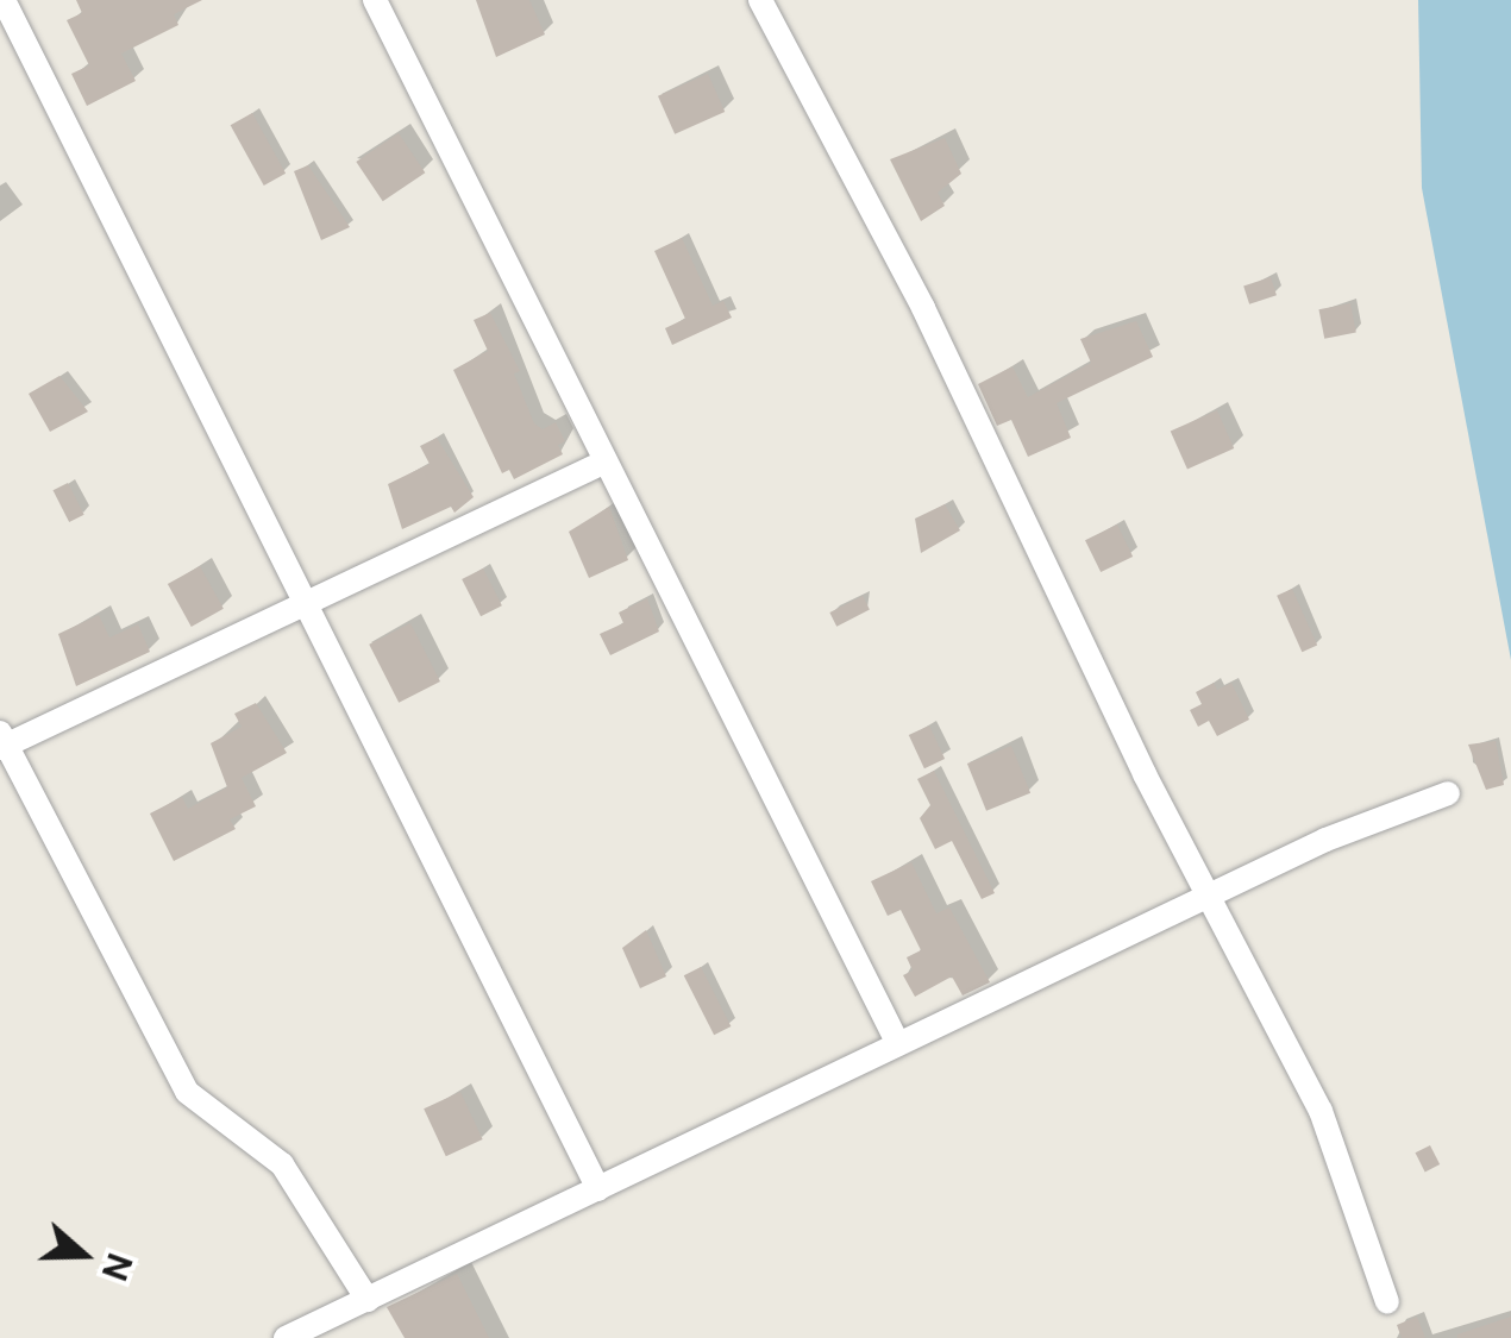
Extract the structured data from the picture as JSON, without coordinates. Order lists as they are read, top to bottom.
{
  "north": "right"
}
